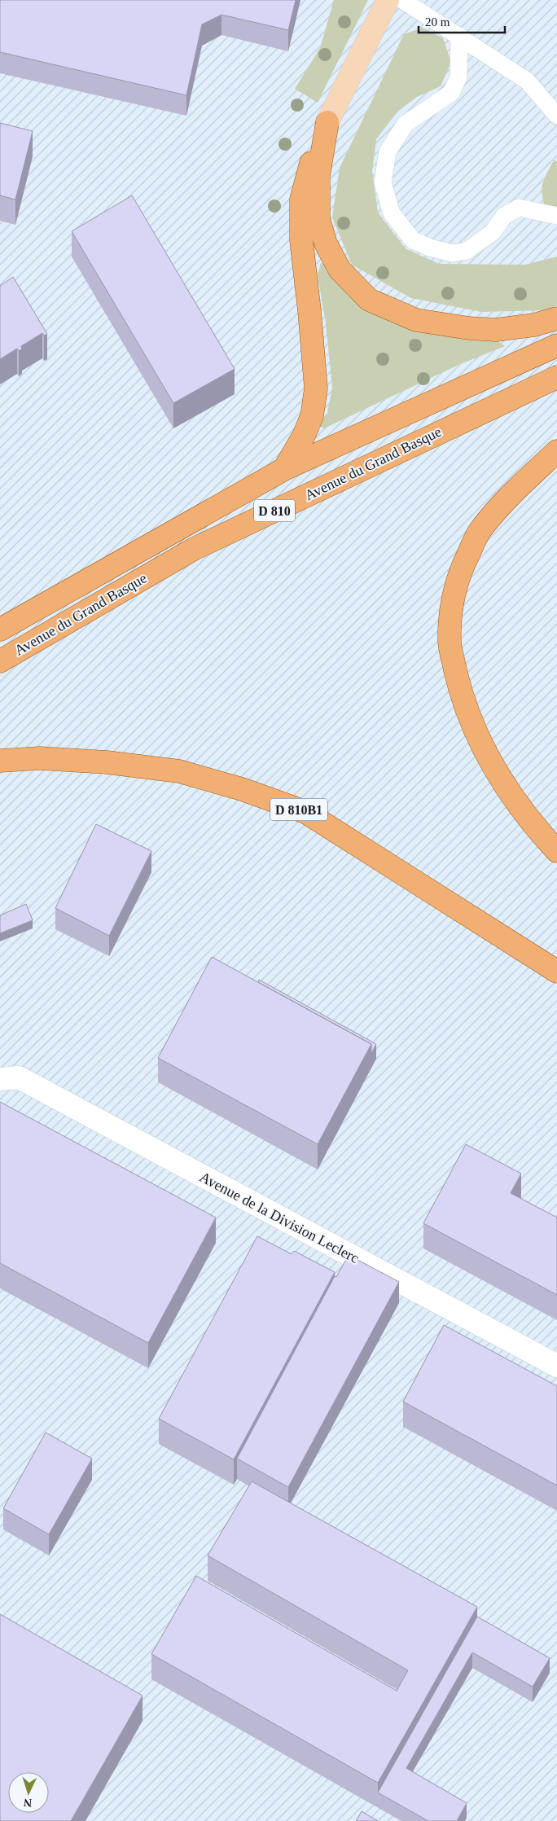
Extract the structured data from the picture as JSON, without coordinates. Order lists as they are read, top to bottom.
{
  "streets": {
    "main road": ["Avenue du Grand Basque", "D 810", "D 810B1"],
    "street": ["Avenue de la Division Leclerc"]
  },
  "scale_bar": "20 m",
  "north": "bottom"
}
